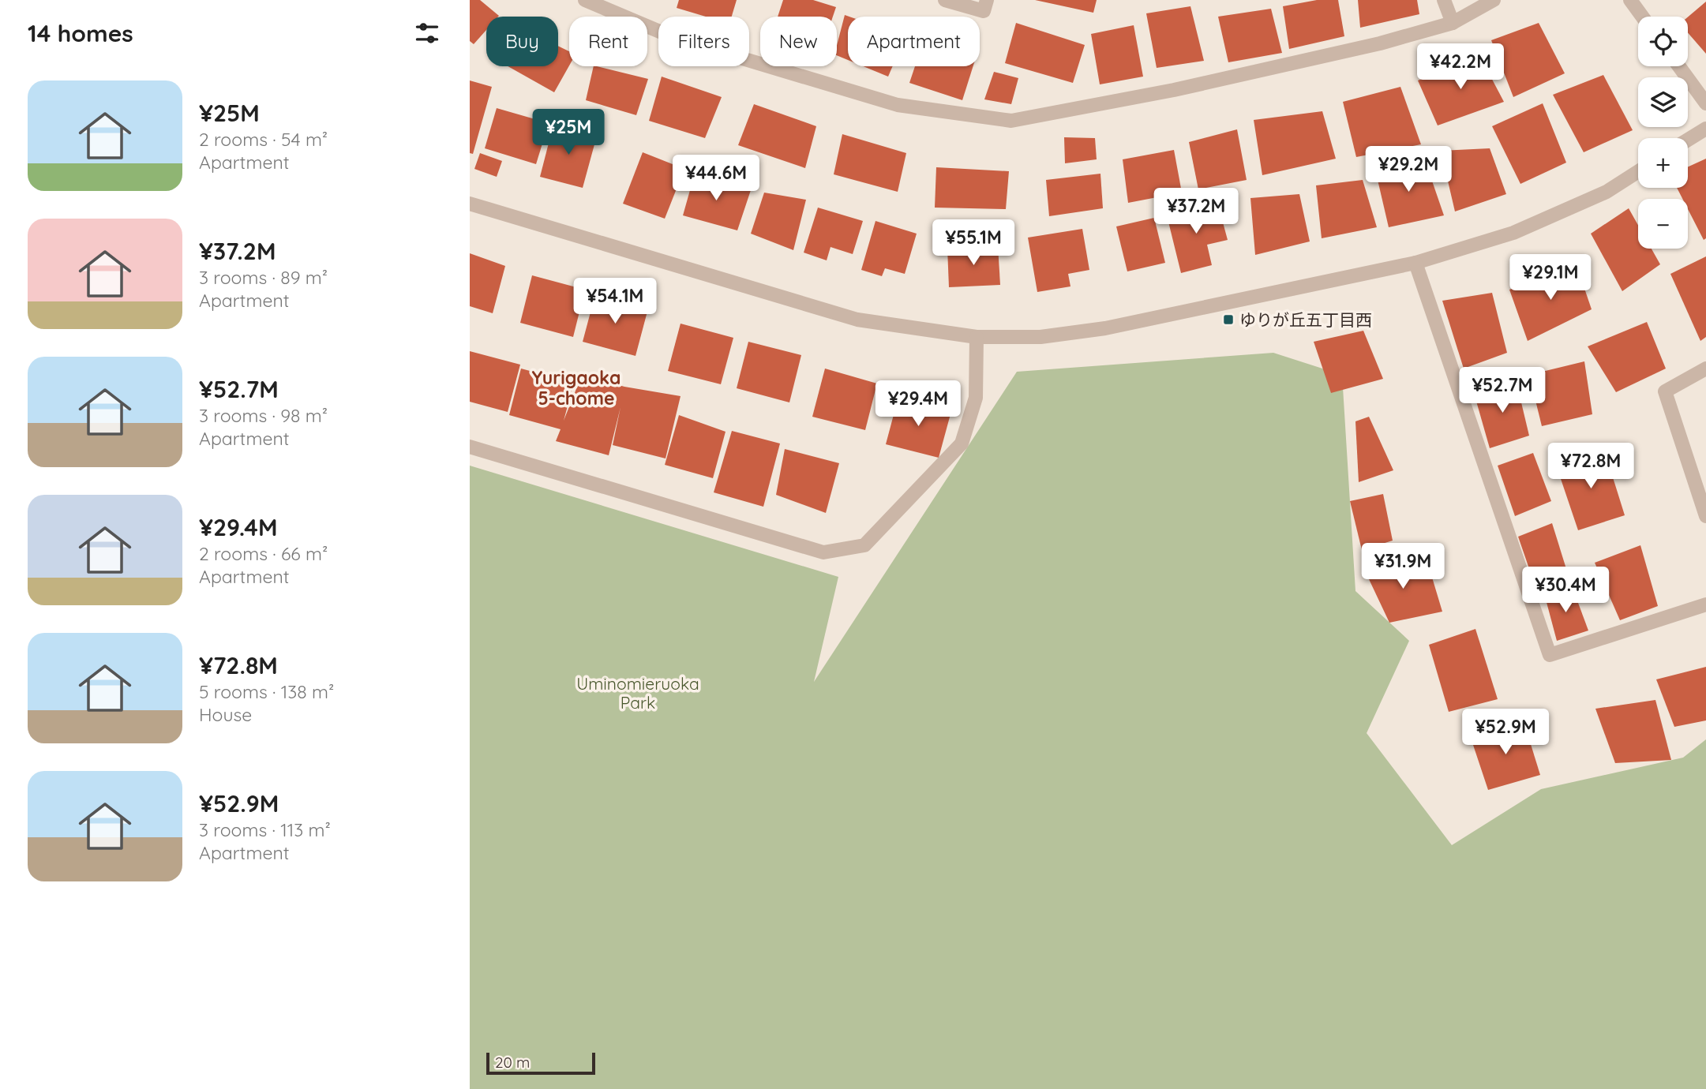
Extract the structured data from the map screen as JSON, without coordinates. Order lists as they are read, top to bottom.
{
  "districts": ["Yurigaoka 5-chome"],
  "parks": ["Uminomieruoka Park"],
  "places": {
    "transit": ["ゆりが丘五丁目西"]
  },
  "scale_bar": "20 m",
  "page": {
    "heading": "14 homes",
    "map_buttons": ["+", "−"],
    "chip": [
      "Buy",
      "Rent",
      "Filters",
      "New",
      "Apartment"
    ],
    "price": [
      "¥42.2M",
      "¥25M",
      "¥29.2M",
      "¥44.6M",
      "¥37.2M",
      "¥55.1M",
      "¥29.1M",
      "¥54.1M",
      "¥52.7M",
      "¥29.4M",
      "¥72.8M",
      "¥31.9M",
      "¥30.4M",
      "¥52.9M"
    ],
    "list": [
      {
        "name": "¥25M",
        "note": "2 rooms · 54 m² · Apartment"
      },
      {
        "name": "¥37.2M",
        "note": "3 rooms · 89 m² · Apartment"
      },
      {
        "name": "¥52.7M",
        "note": "3 rooms · 98 m² · Apartment"
      },
      {
        "name": "¥29.4M",
        "note": "2 rooms · 66 m² · Apartment"
      },
      {
        "name": "¥72.8M",
        "note": "5 rooms · 138 m² · House"
      },
      {
        "name": "¥52.9M",
        "note": "3 rooms · 113 m² · Apartment"
      }
    ],
    "scale": "20 m"
  }
}
